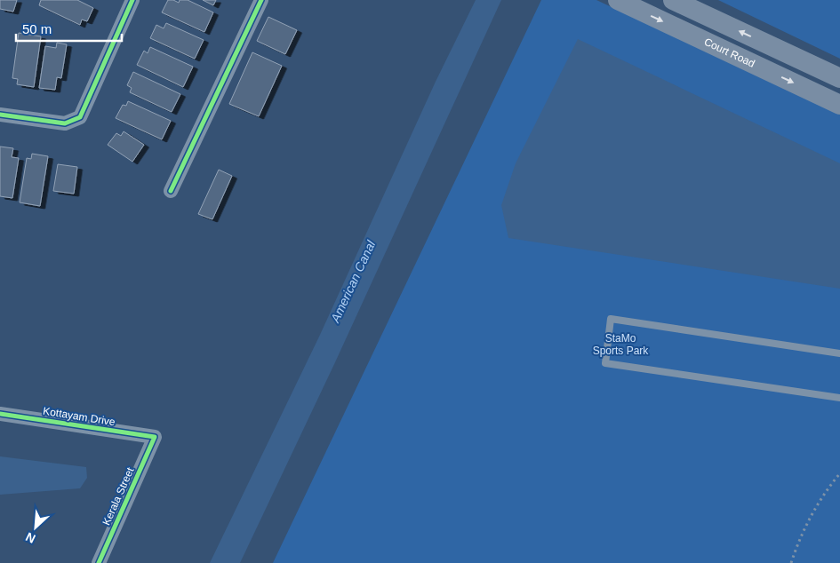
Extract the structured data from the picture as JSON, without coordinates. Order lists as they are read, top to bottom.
{
  "streets": {
    "main road": ["Court Road"],
    "street": ["Kottayam Drive", "Kerala Street"]
  },
  "crossings": [
    ["Kottayam Drive", "Kerala Street"]
  ],
  "water": ["American Canal"],
  "parks": ["StaMo Sports Park"],
  "scale_bar": "50 m",
  "north": "bottom left"
}
